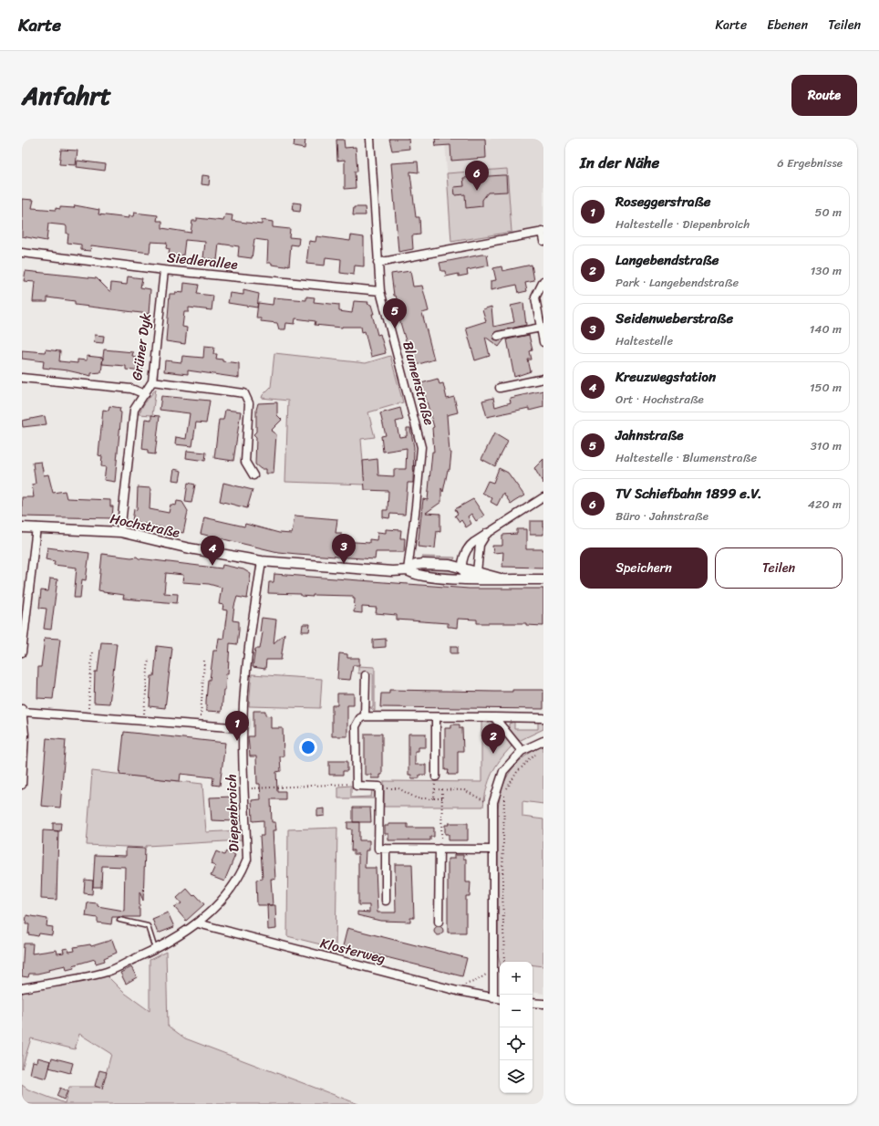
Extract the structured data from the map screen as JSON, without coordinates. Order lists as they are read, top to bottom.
{
  "streets": {
    "street": [
      "Siedlerallee",
      "Grüner Dyk",
      "Blumenstraße",
      "Hochstraße",
      "Diepenbroich",
      "Klosterweg"
    ]
  },
  "crossings": [
    ["Siedlerallee", "Grüner Dyk"],
    ["Siedlerallee", "Blumenstraße"],
    ["Grüner Dyk", "Hochstraße"],
    ["Blumenstraße", "Hochstraße"],
    ["Hochstraße", "Diepenbroich"],
    ["Diepenbroich", "Klosterweg"]
  ],
  "page": {
    "header": "Karte",
    "nav": ["Karte", "Ebenen", "Teilen"],
    "title": "Anfahrt",
    "buttons": [
      "Route",
      ["Speichern", "Teilen"]
    ],
    "heading": ["In der Nähe", "6 Ergebnisse"],
    "pins": [
      "6",
      "5",
      "3",
      "4",
      "1",
      "2"
    ],
    "list": [
      {
        "mark": "1",
        "name": "Roseggerstraße",
        "note": "Haltestelle · Diepenbroich",
        "value": "50 m"
      },
      {
        "mark": "2",
        "name": "Langebendstraße",
        "note": "Park · Langebendstraße",
        "value": "130 m"
      },
      {
        "mark": "3",
        "name": "Seidenweberstraße",
        "note": "Haltestelle",
        "value": "140 m"
      },
      {
        "mark": "4",
        "name": "Kreuzwegstation",
        "note": "Ort · Hochstraße",
        "value": "150 m"
      },
      {
        "mark": "5",
        "name": "Jahnstraße",
        "note": "Haltestelle · Blumenstraße",
        "value": "310 m"
      },
      {
        "mark": "6",
        "name": "TV Schiefbahn 1899 e.V.",
        "note": "Büro · Jahnstraße",
        "value": "420 m"
      }
    ],
    "map_buttons": ["+", "−"]
  }
}
